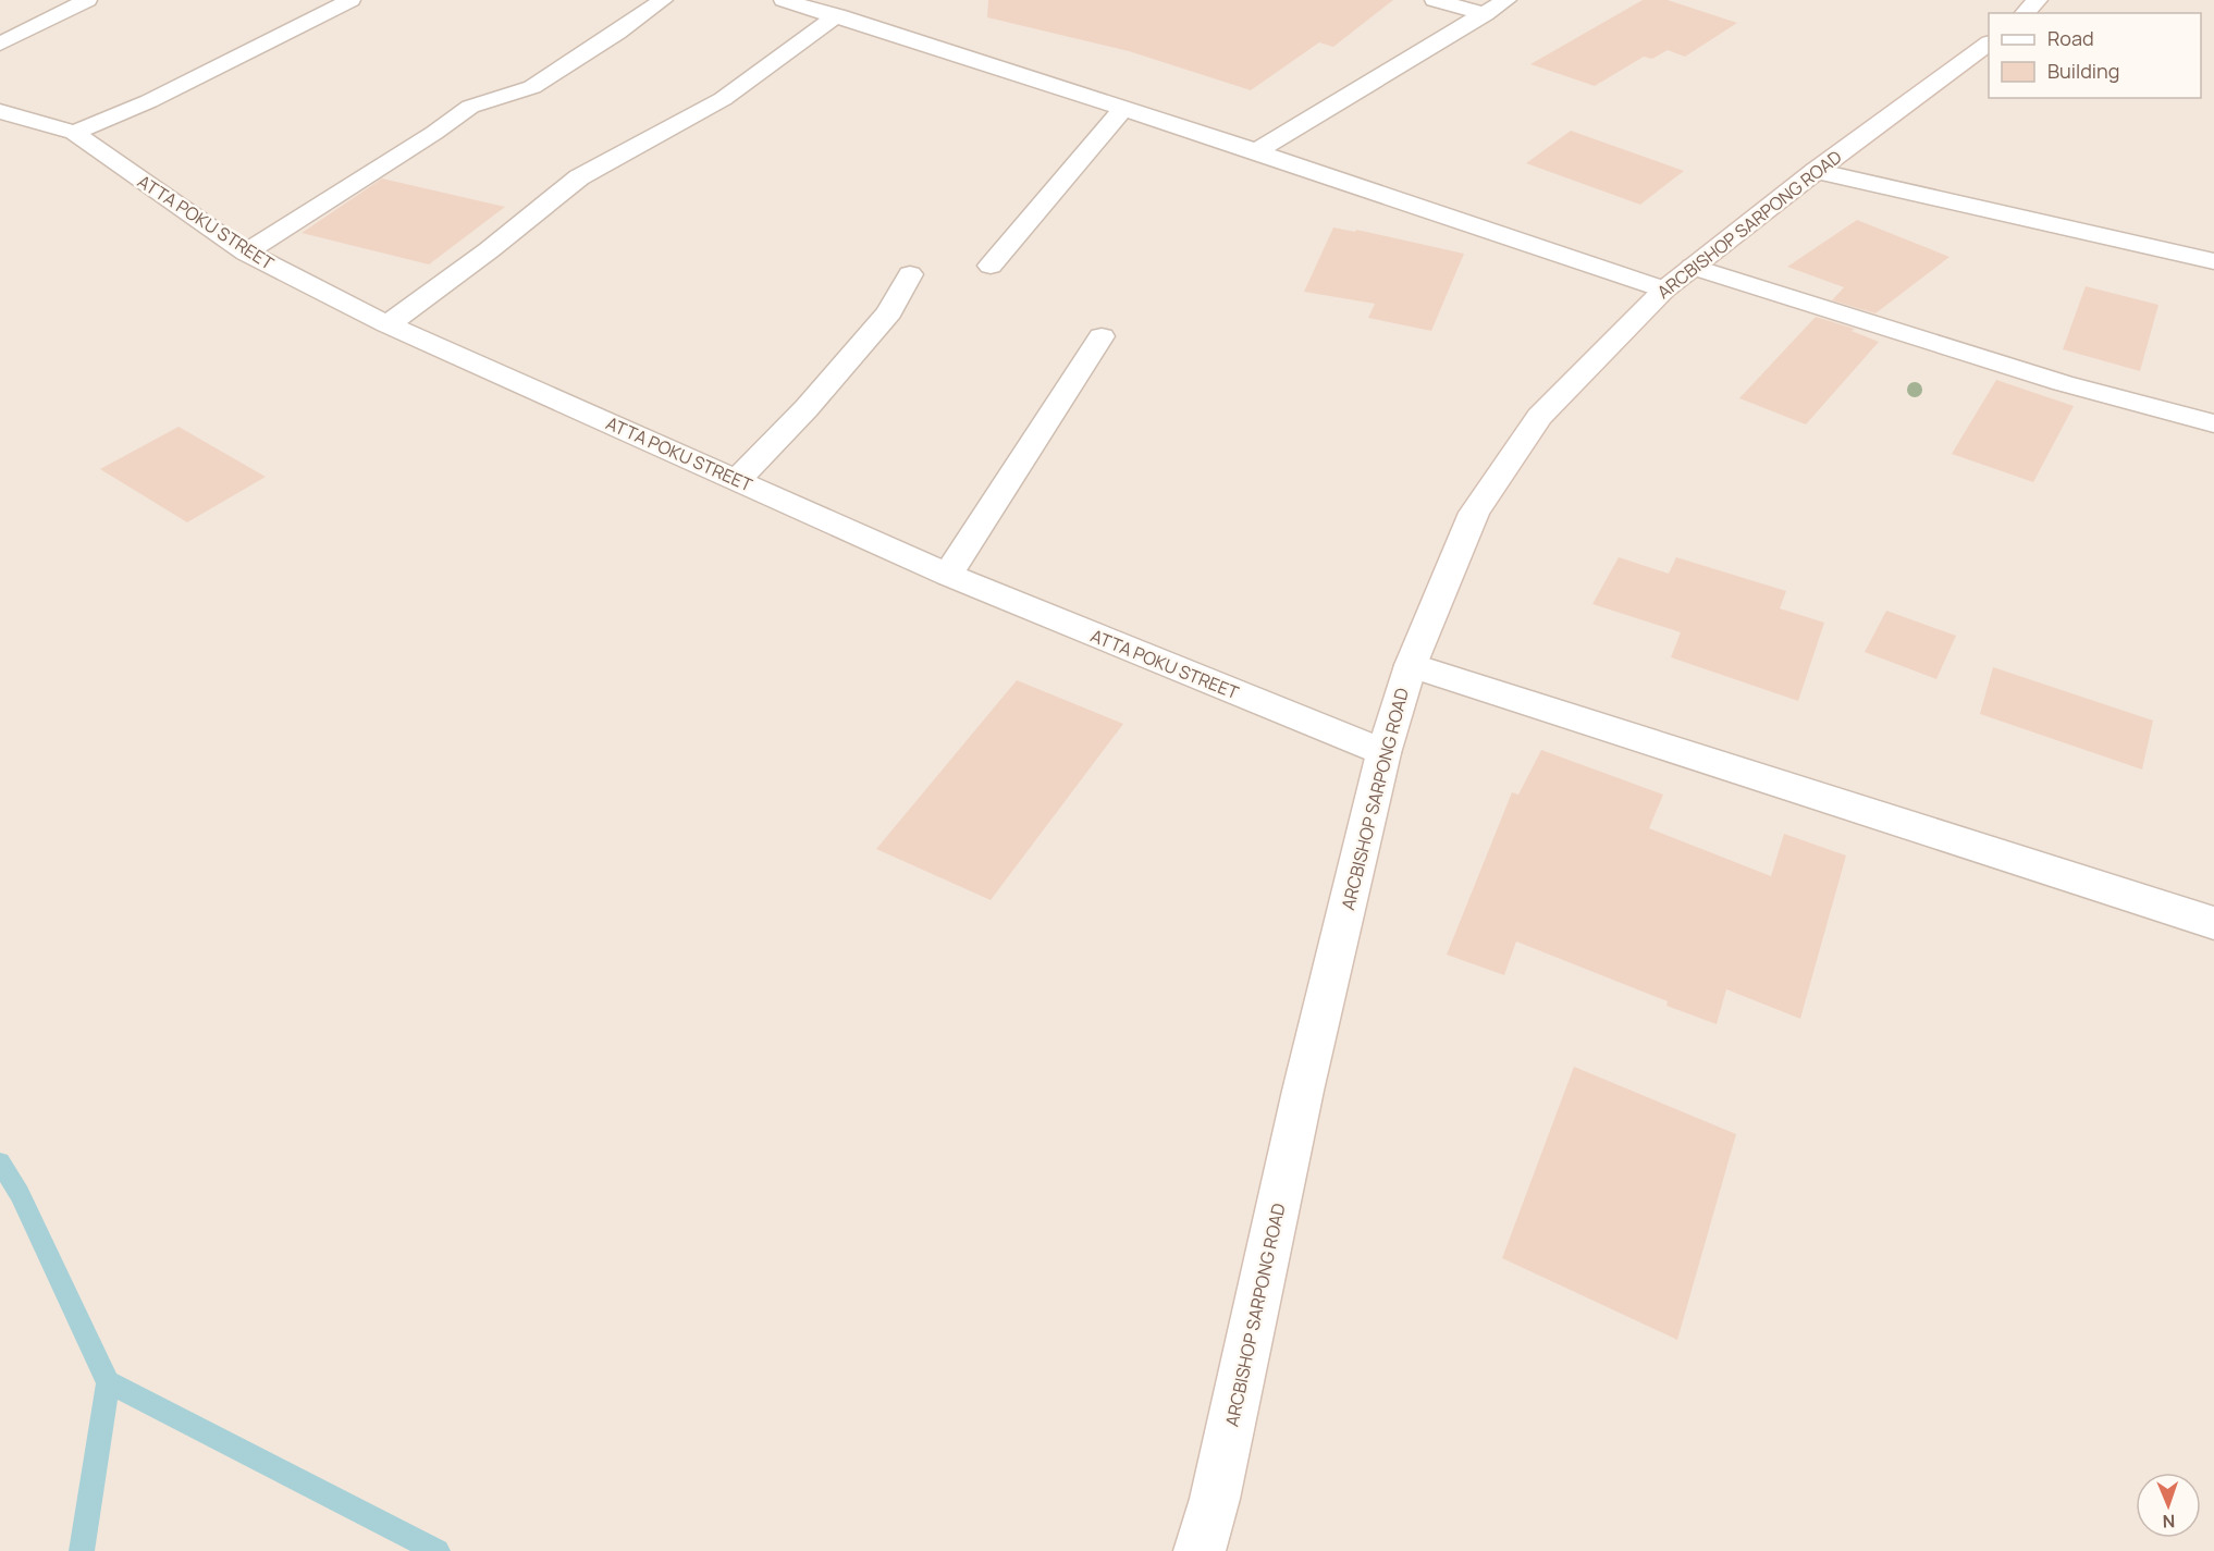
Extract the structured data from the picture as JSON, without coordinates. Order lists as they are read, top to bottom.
{
  "streets": {
    "street": ["ATTA POKU STREET", "ARCBISHOP SARPONG ROAD"]
  },
  "crossings": [
    ["ATTA POKU STREET", "ARCBISHOP SARPONG ROAD"]
  ],
  "legend": ["Road", "Building"],
  "north": "bottom"
}
